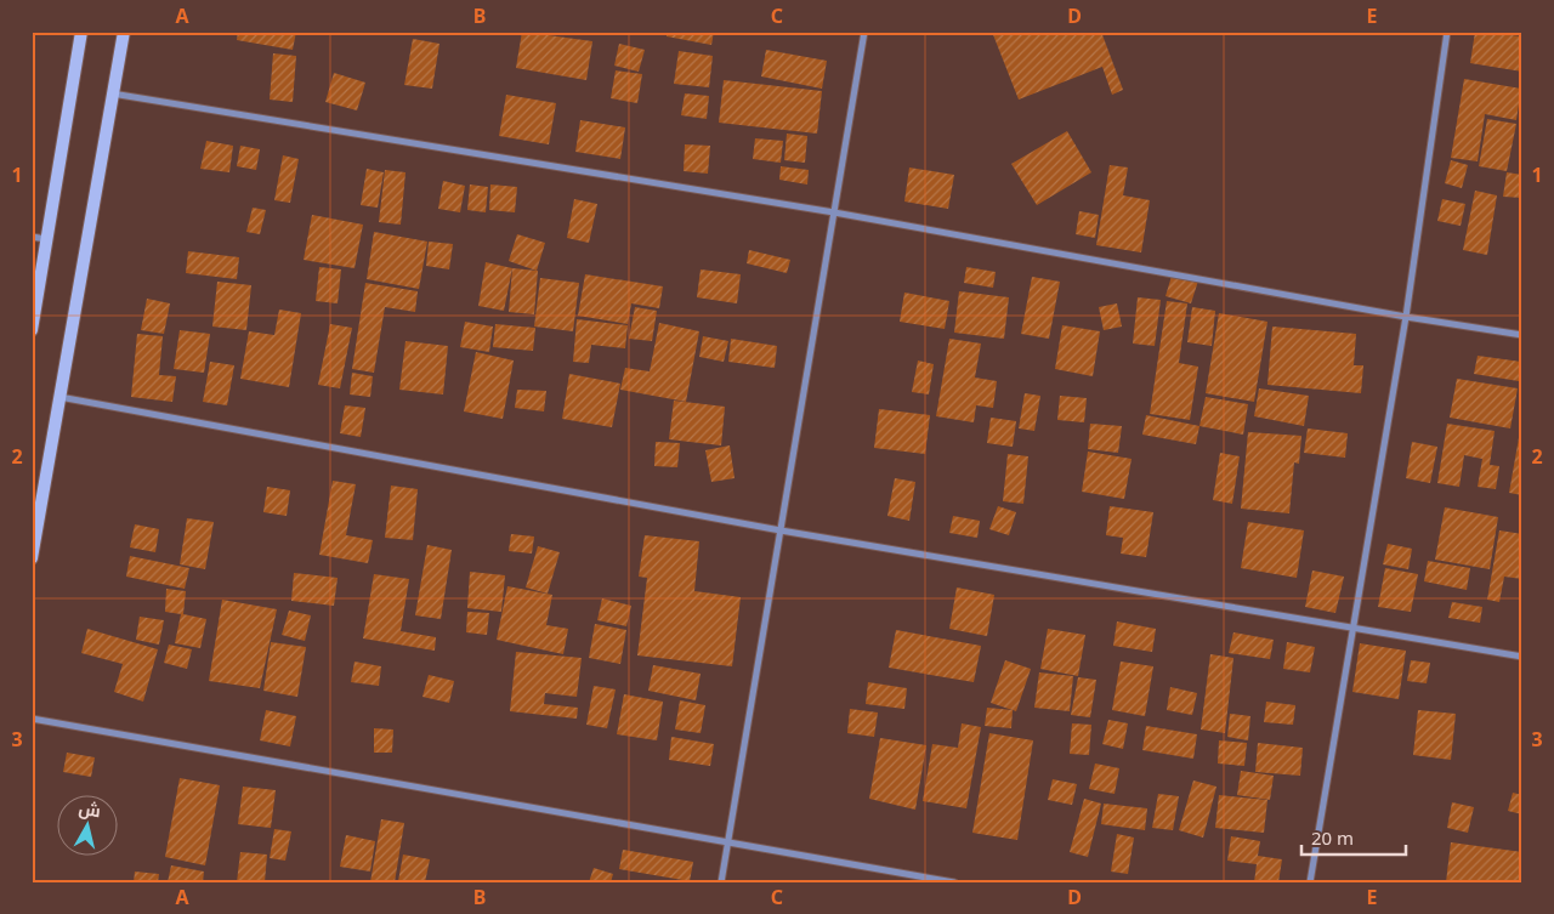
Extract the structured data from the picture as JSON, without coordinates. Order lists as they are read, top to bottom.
{
  "scale_bar": "20 m",
  "north": "top",
  "grid": {
    "columns": [
      "A",
      "B",
      "C",
      "D",
      "E"
    ],
    "rows": ["1", "2", "3"]
  }
}
